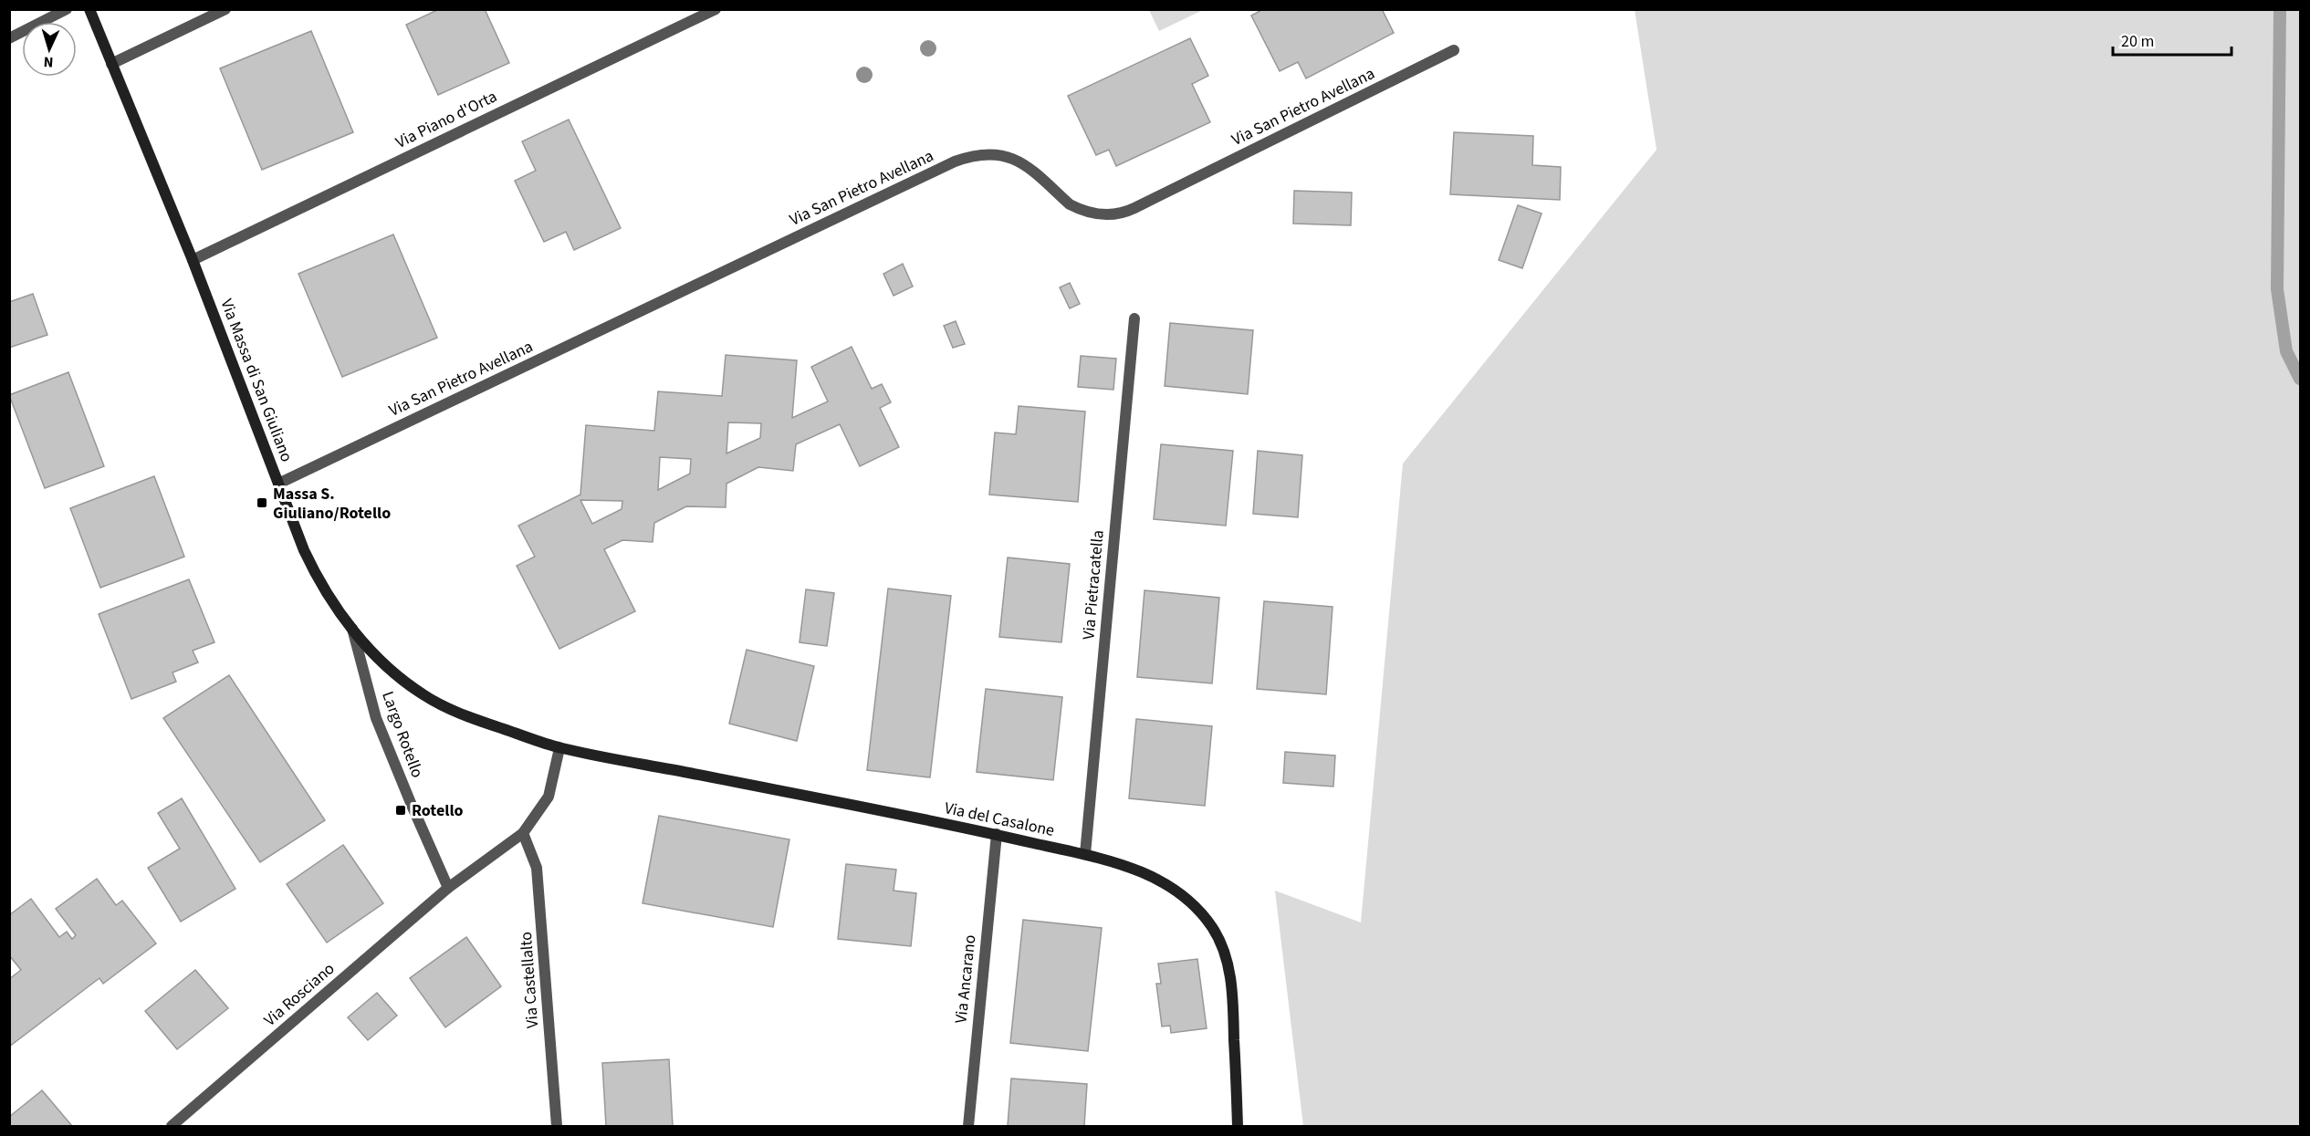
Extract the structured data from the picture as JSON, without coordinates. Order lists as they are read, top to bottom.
{
  "streets": {
    "street": [
      "Via San Pietro Avellana",
      "Via Piano d'Orta",
      "Via Massa di San Giuliano",
      "Via Pietracatella",
      "Largo Rotello",
      "Via del Casalone",
      "Via Ancarano",
      "Via Castellalto",
      "Via Rosciano"
    ]
  },
  "crossings": [
    ["Via San Pietro Avellana", "Via Massa di San Giuliano"],
    ["Via Piano d'Orta", "Via Massa di San Giuliano"],
    ["Via Massa di San Giuliano", "Largo Rotello"],
    ["Via Massa di San Giuliano", "Via del Casalone"],
    ["Via Pietracatella", "Via del Casalone"],
    ["Largo Rotello", "Via Rosciano"],
    ["Via del Casalone", "Via Ancarano"]
  ],
  "places": {
    "transit": ["Massa S. Giuliano/Rotello", "Rotello"]
  },
  "scale_bar": "20 m",
  "north": "bottom"
}
